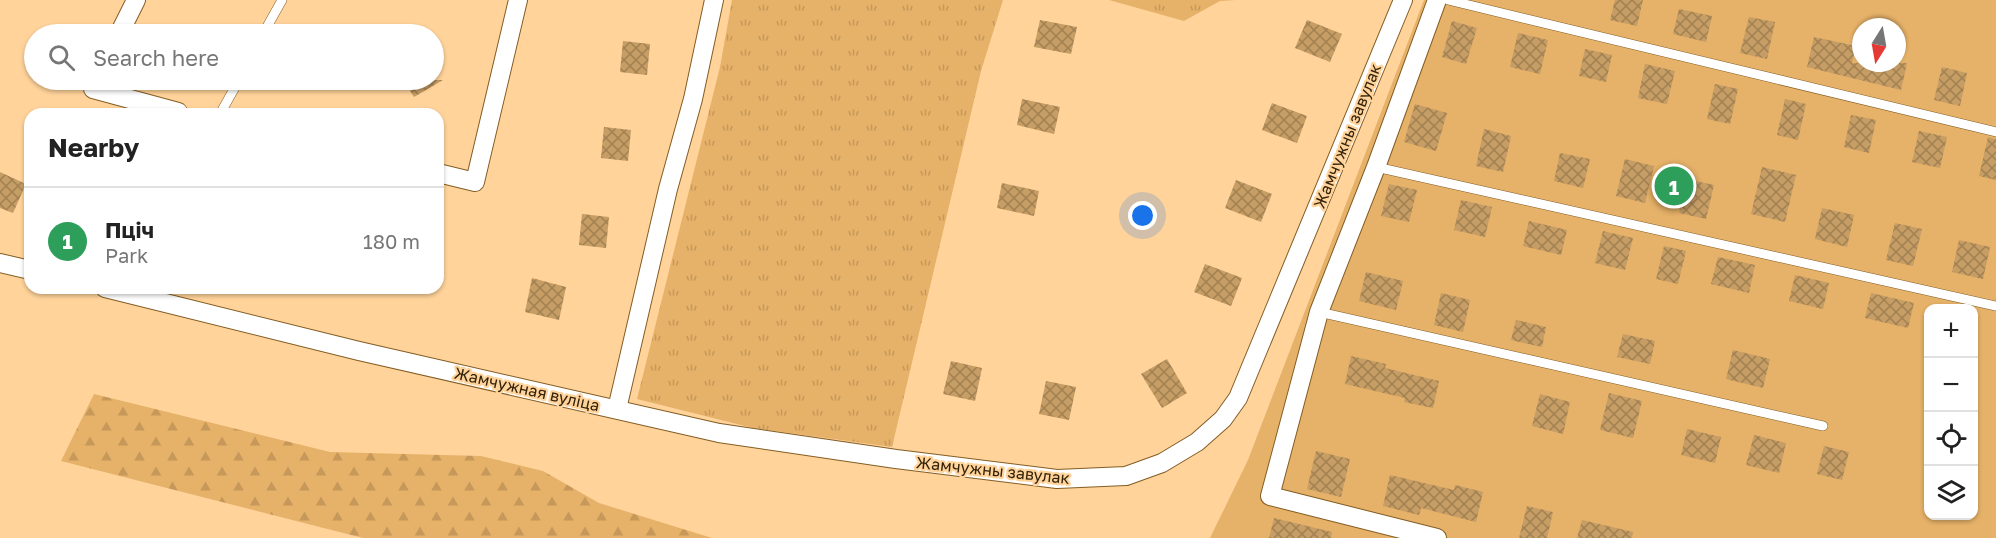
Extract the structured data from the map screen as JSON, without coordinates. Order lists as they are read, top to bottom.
{
  "streets": {
    "street": ["Жамчужны завулак", "Жамчужная вуліца"]
  },
  "crossings": [
    ["Жамчужны завулак", "Жамчужная вуліца"]
  ],
  "north": "bottom",
  "page": {
    "search": "Search here",
    "heading": "Nearby",
    "pins": "1",
    "list": [
      {
        "mark": "1",
        "name": "Пціч",
        "note": "Park",
        "value": "180 m"
      }
    ],
    "map_buttons": ["+", "−"]
  }
}
